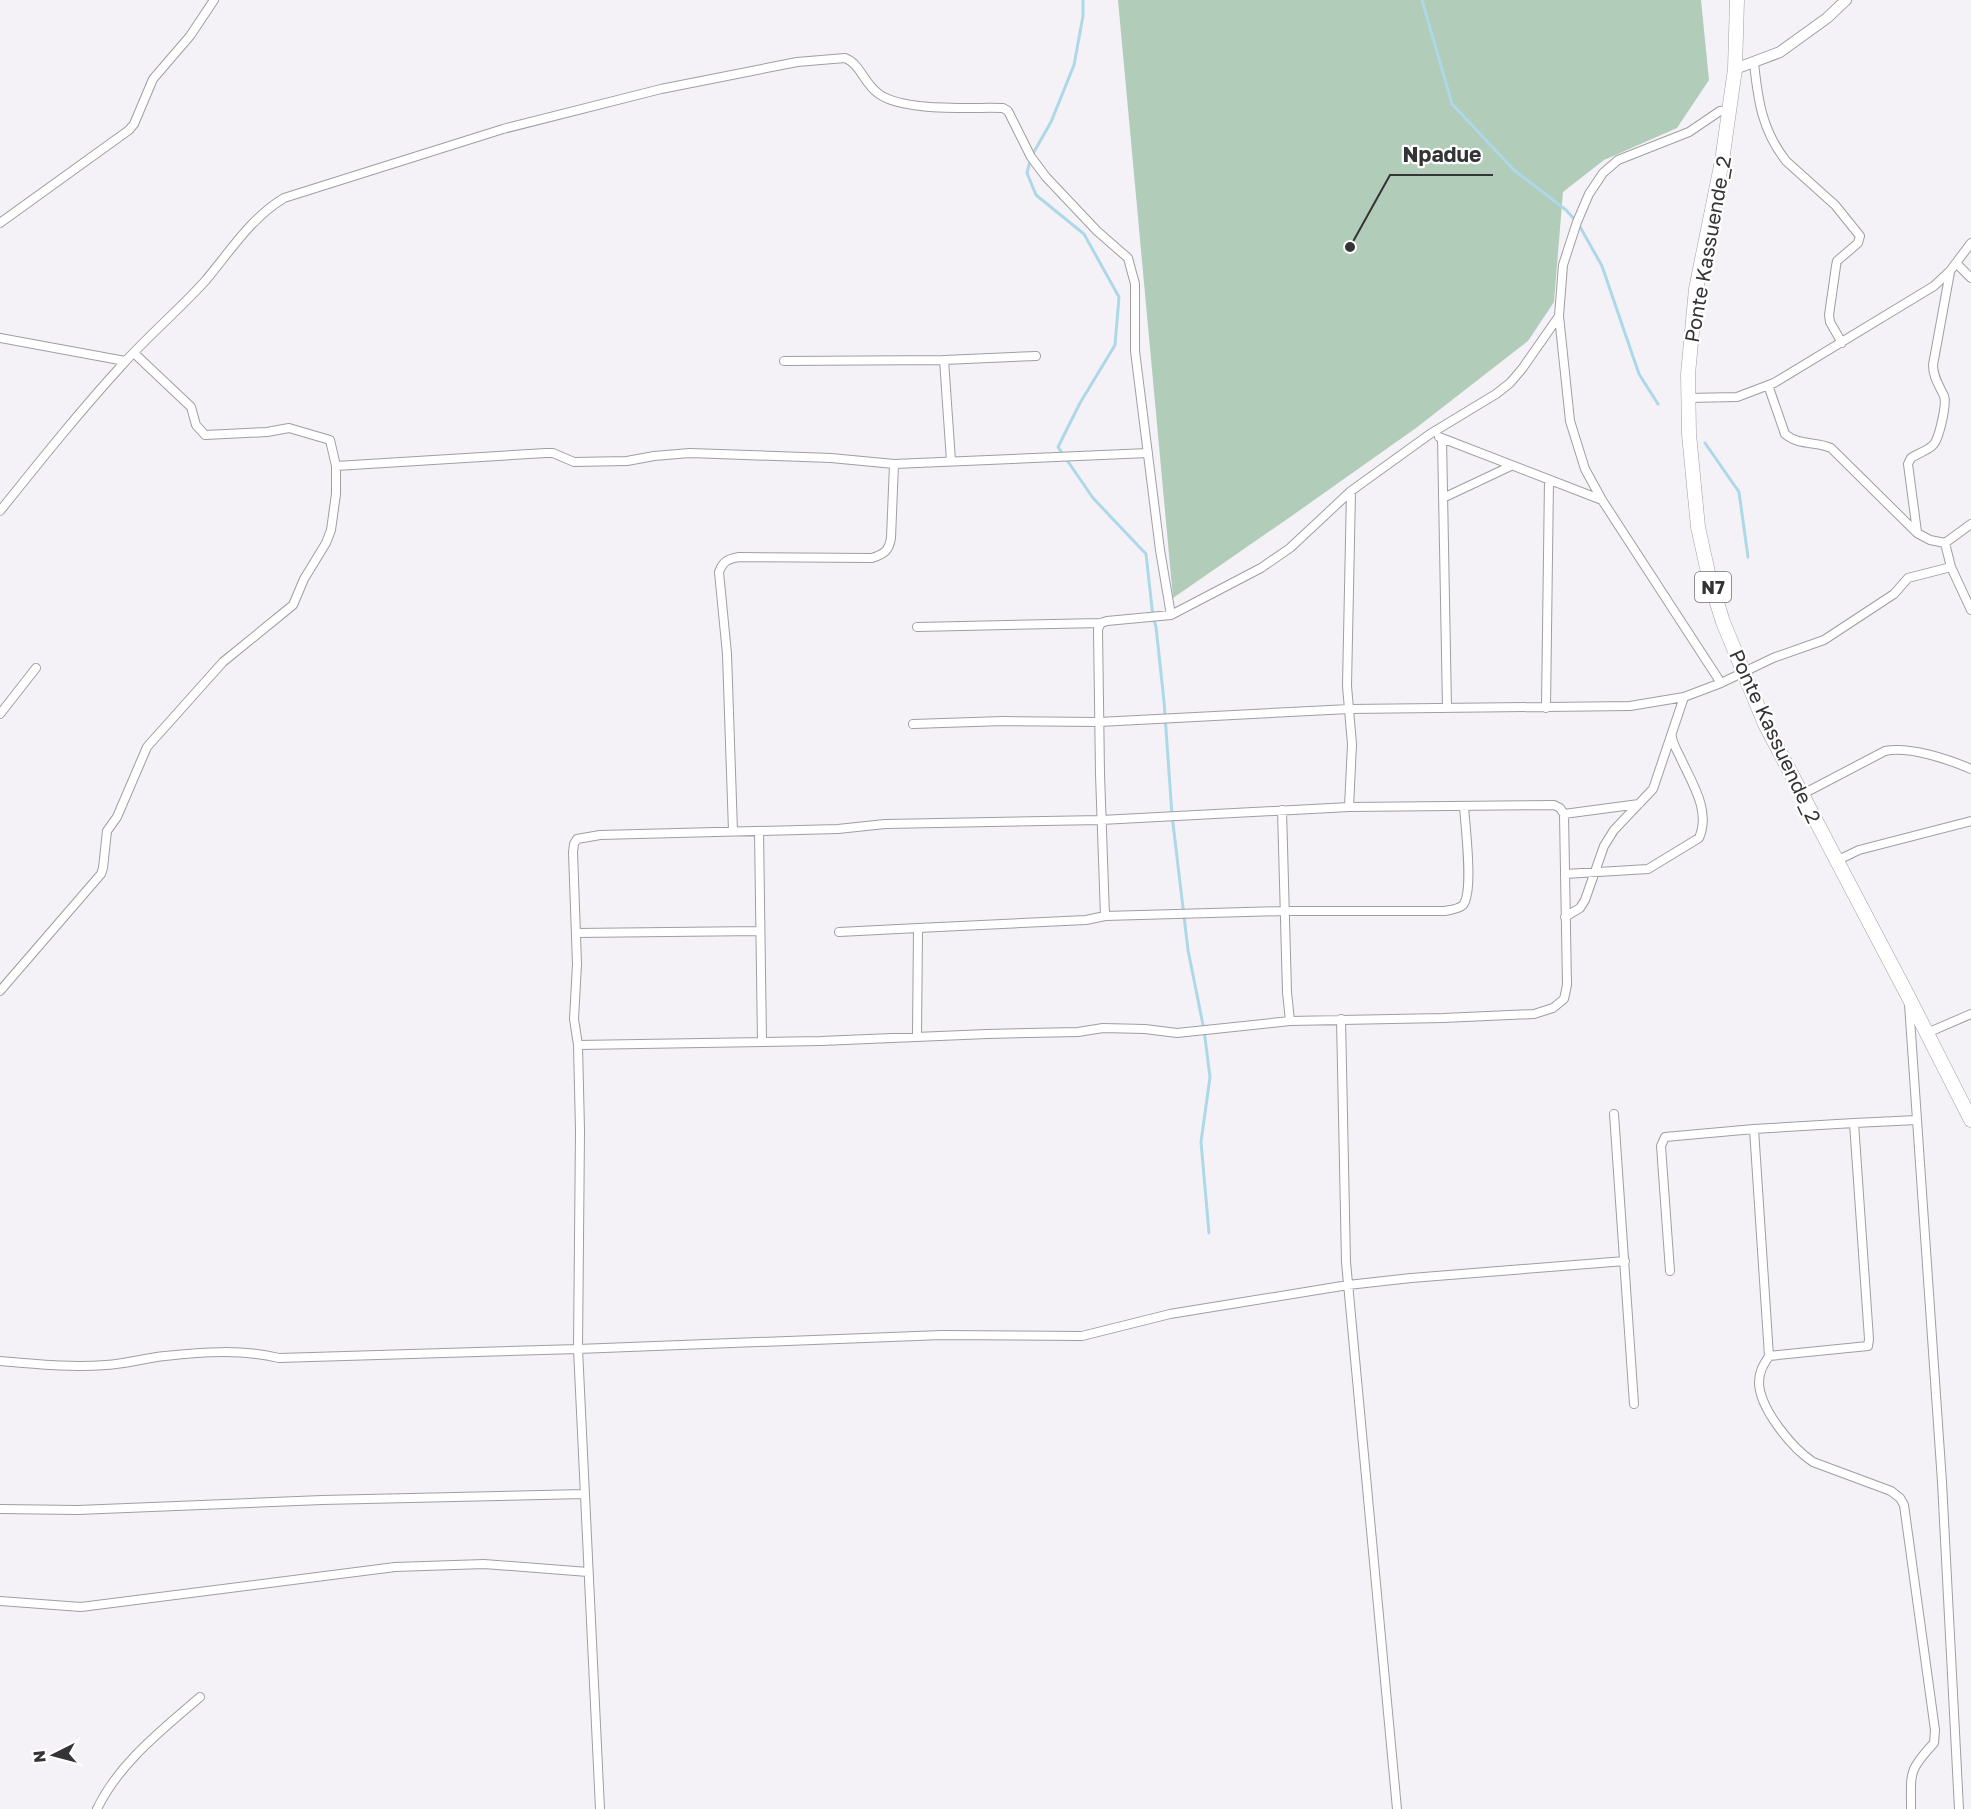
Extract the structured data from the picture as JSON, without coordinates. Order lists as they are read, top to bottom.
{
  "streets": {
    "highway": ["Ponte Kassuende_2", "N7"]
  },
  "places": ["Npadue"],
  "north": "left"
}
